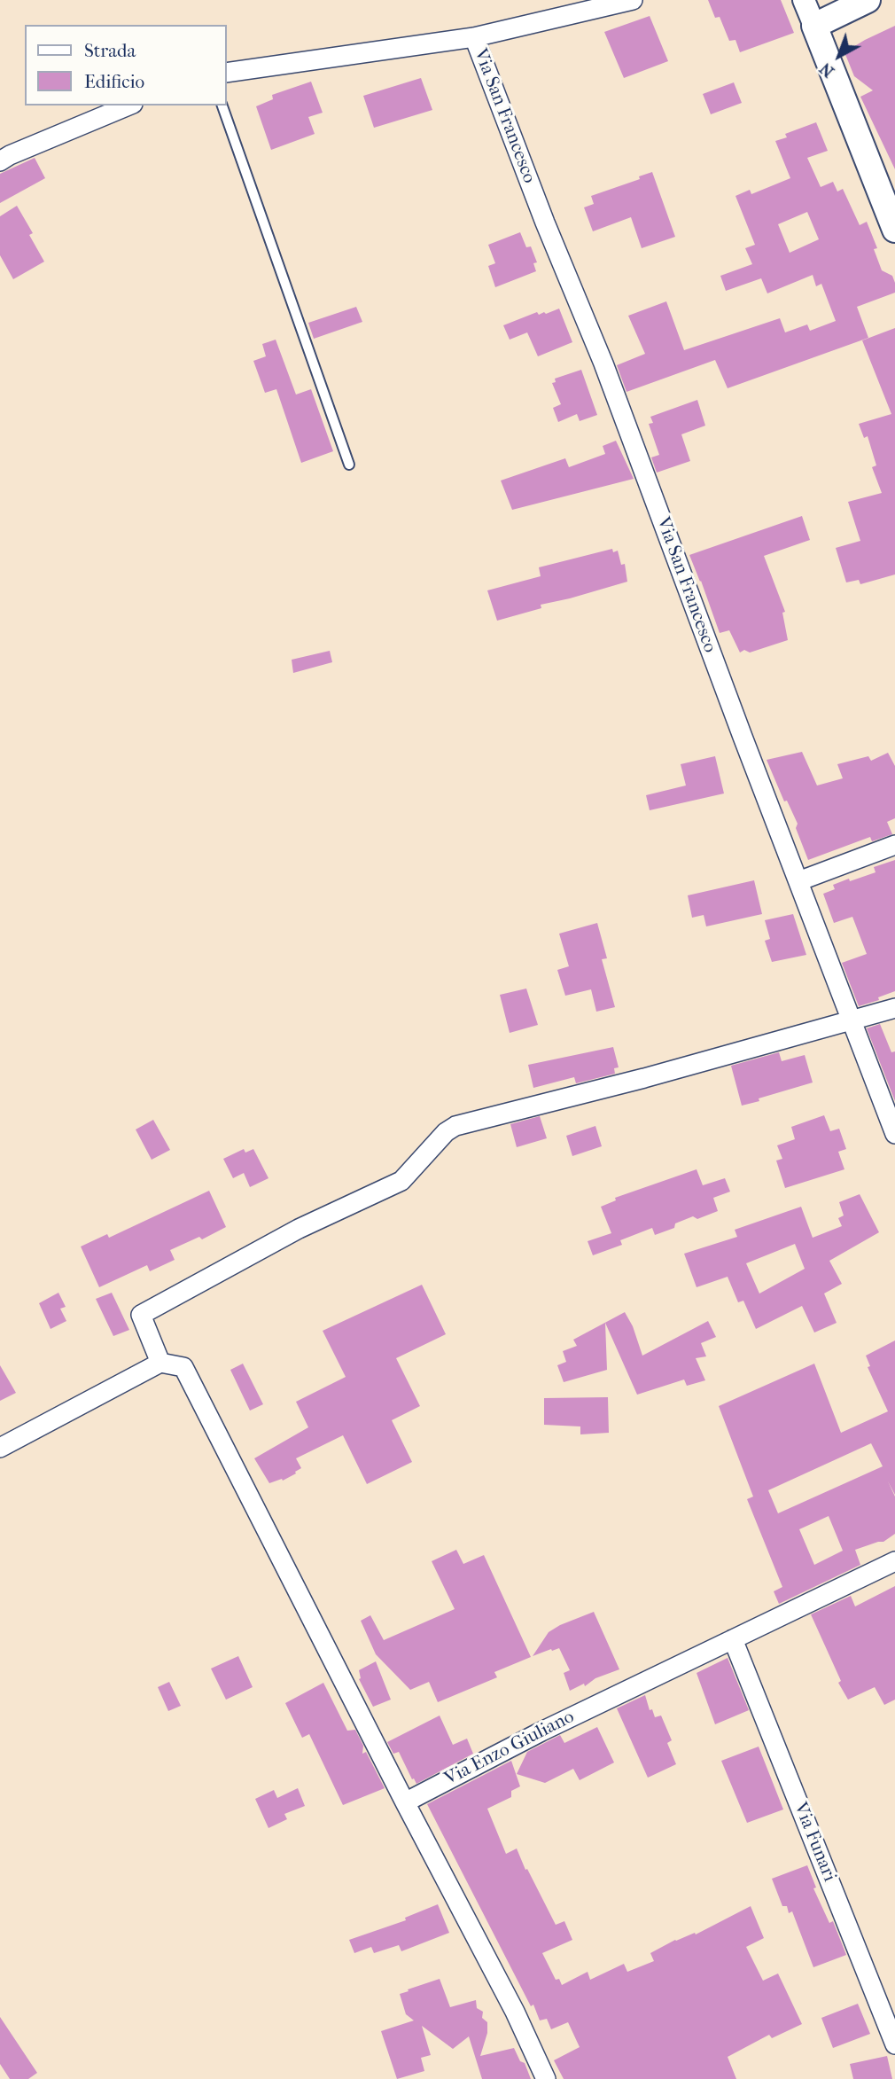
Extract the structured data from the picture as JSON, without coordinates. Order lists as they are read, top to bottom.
{
  "streets": {
    "street": ["Via San Francesco", "Via Enzo Giuliano", "Via Funari"]
  },
  "crossings": [
    ["Via Enzo Giuliano", "Via Funari"]
  ],
  "legend": ["Strada", "Edificio"],
  "north": "bottom left"
}
